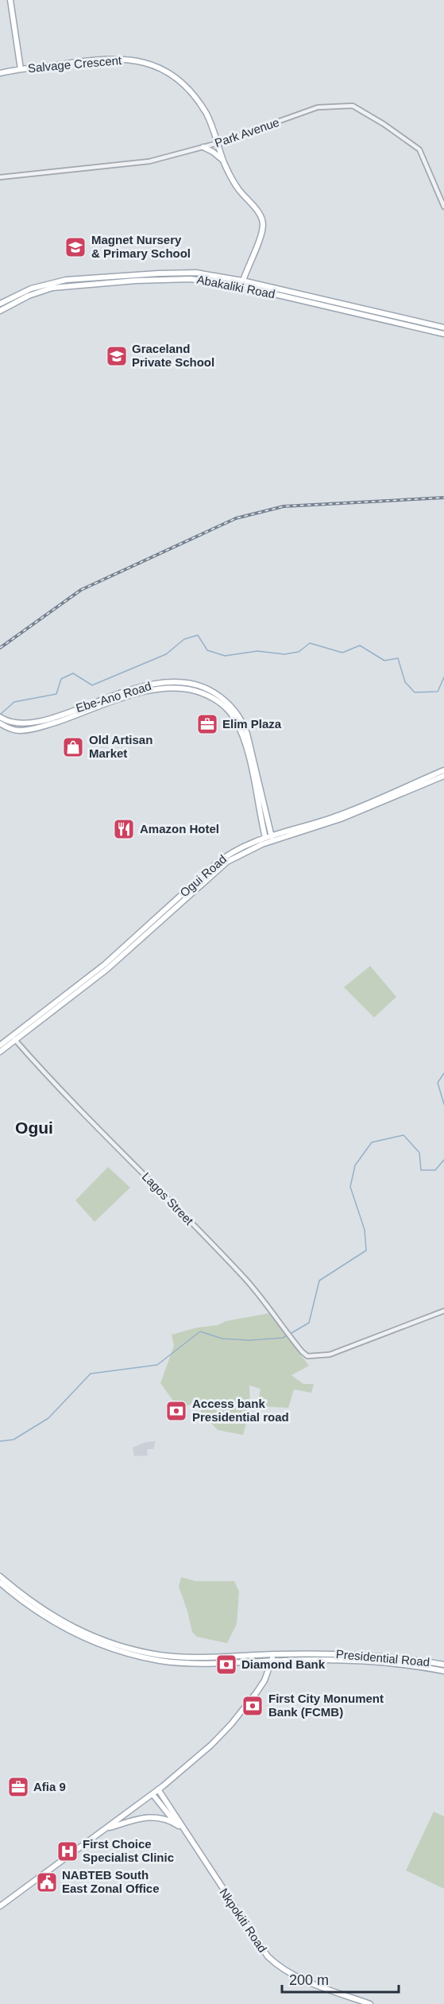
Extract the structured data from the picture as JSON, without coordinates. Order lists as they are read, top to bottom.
{
  "streets": {
    "main road": [
      "Salvage Crescent",
      "Abakaliki Road",
      "Ebe-Ano Road",
      "Ogui Road",
      "Presidential Road",
      "Nkpokiti Road"
    ],
    "street": ["Park Avenue", "Lagos Street"]
  },
  "crossings": [
    ["Salvage Crescent", "Park Avenue"],
    ["Salvage Crescent", "Abakaliki Road"],
    ["Ebe-Ano Road", "Ogui Road"],
    ["Ogui Road", "Lagos Street"]
  ],
  "districts": ["Ogui"],
  "places": {
    "school or university": ["Magnet Nursery & Primary School", "Graceland Private School"],
    "office": ["Elim Plaza", "Afia 9"],
    "shop": ["Old Artisan Market"],
    "restaurant": ["Amazon Hotel"],
    "bank": ["Access bank Presidential road", "Diamond Bank", "First City Monument Bank (FCMB)"],
    "hospital": ["First Choice Specialist Clinic"],
    "public building": ["NABTEB South East Zonal Office"]
  },
  "scale_bar": "200 m"
}
